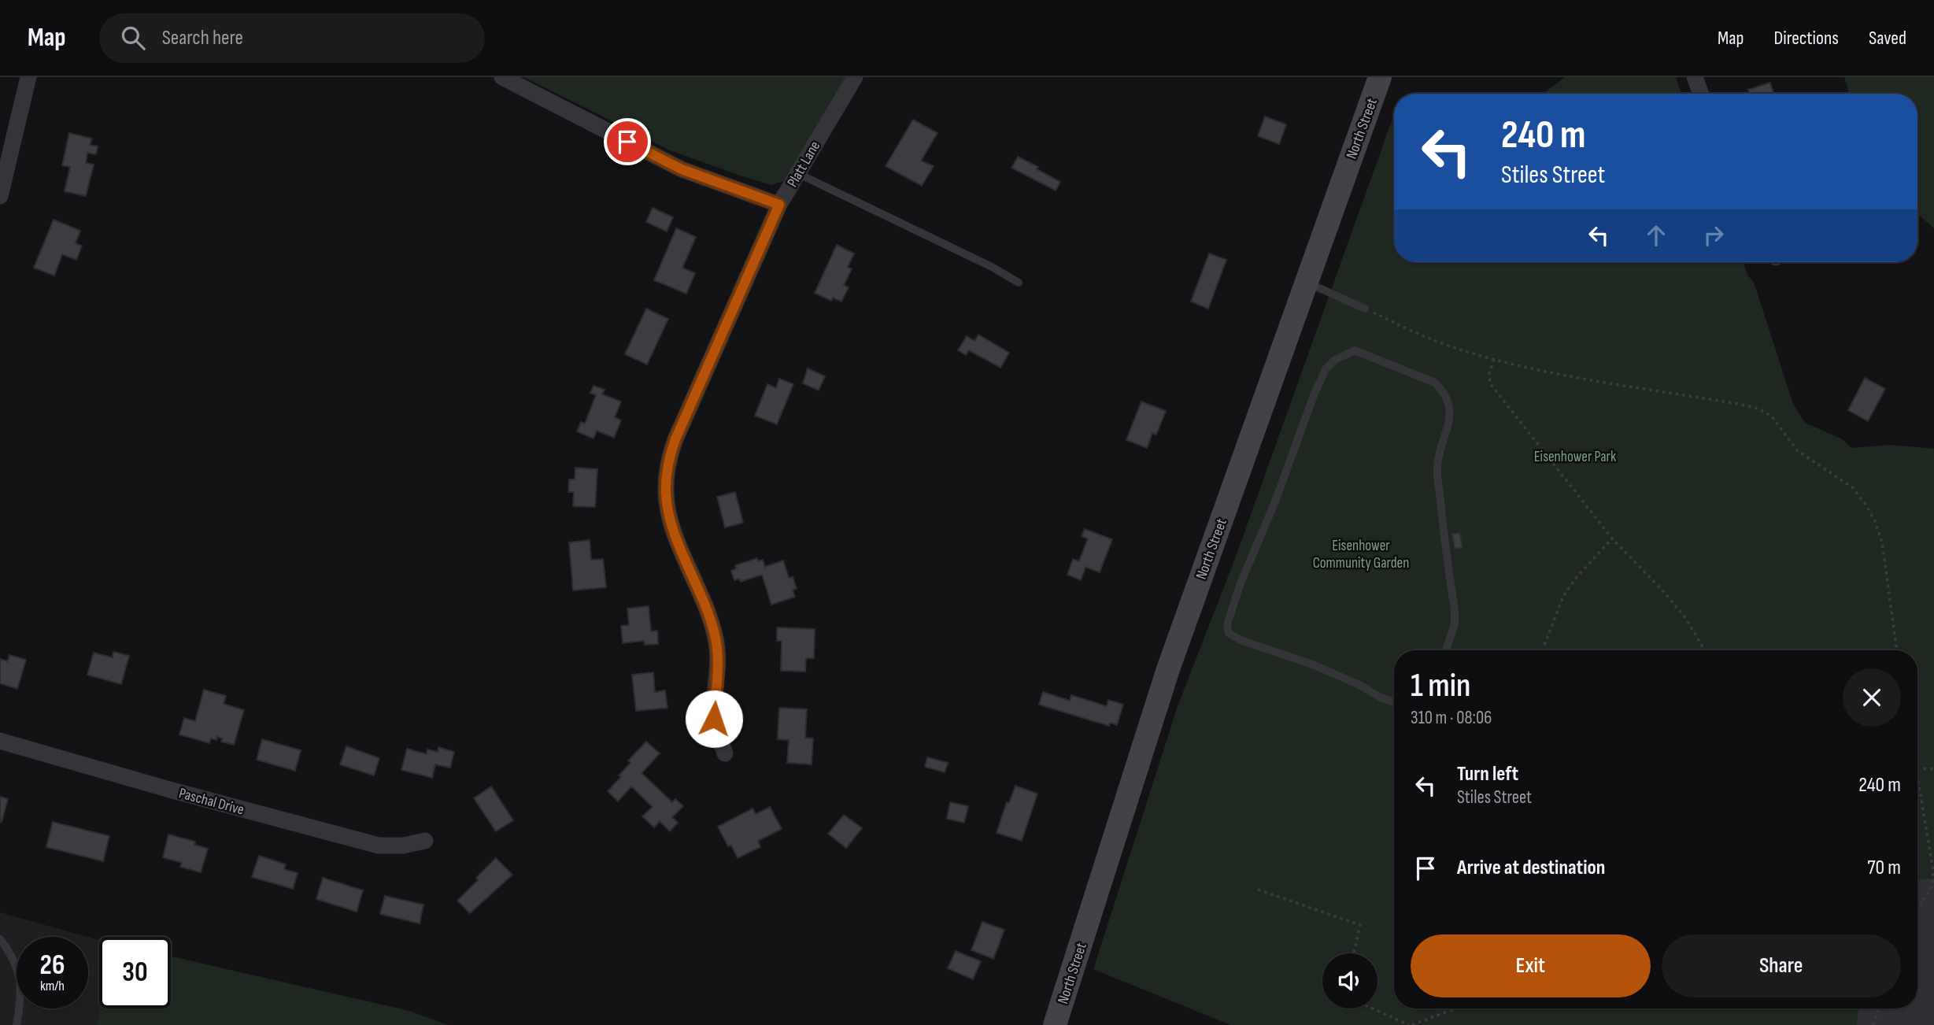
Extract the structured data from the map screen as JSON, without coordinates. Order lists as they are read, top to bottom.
{
  "streets": {
    "main road": ["North Street"],
    "street": ["Platt Lane", "Paschal Drive"]
  },
  "parks": ["Eisenhower Park", "Eisenhower Community Garden"],
  "page": {
    "header": "Map",
    "search": "Search here",
    "nav": ["Map", "Directions", "Saved"],
    "turn": ["240 m", "Stiles Street"],
    "heading": ["1 min", "310 m · 08:06"],
    "list": [
      {
        "name": "Turn left",
        "note": "Stiles Street",
        "value": "240 m"
      },
      {
        "name": "Arrive at destination",
        "value": "70 m"
      }
    ],
    "buttons": ["Exit", "Share"],
    "speed": "26 km/h",
    "limit": "30"
  }
}
